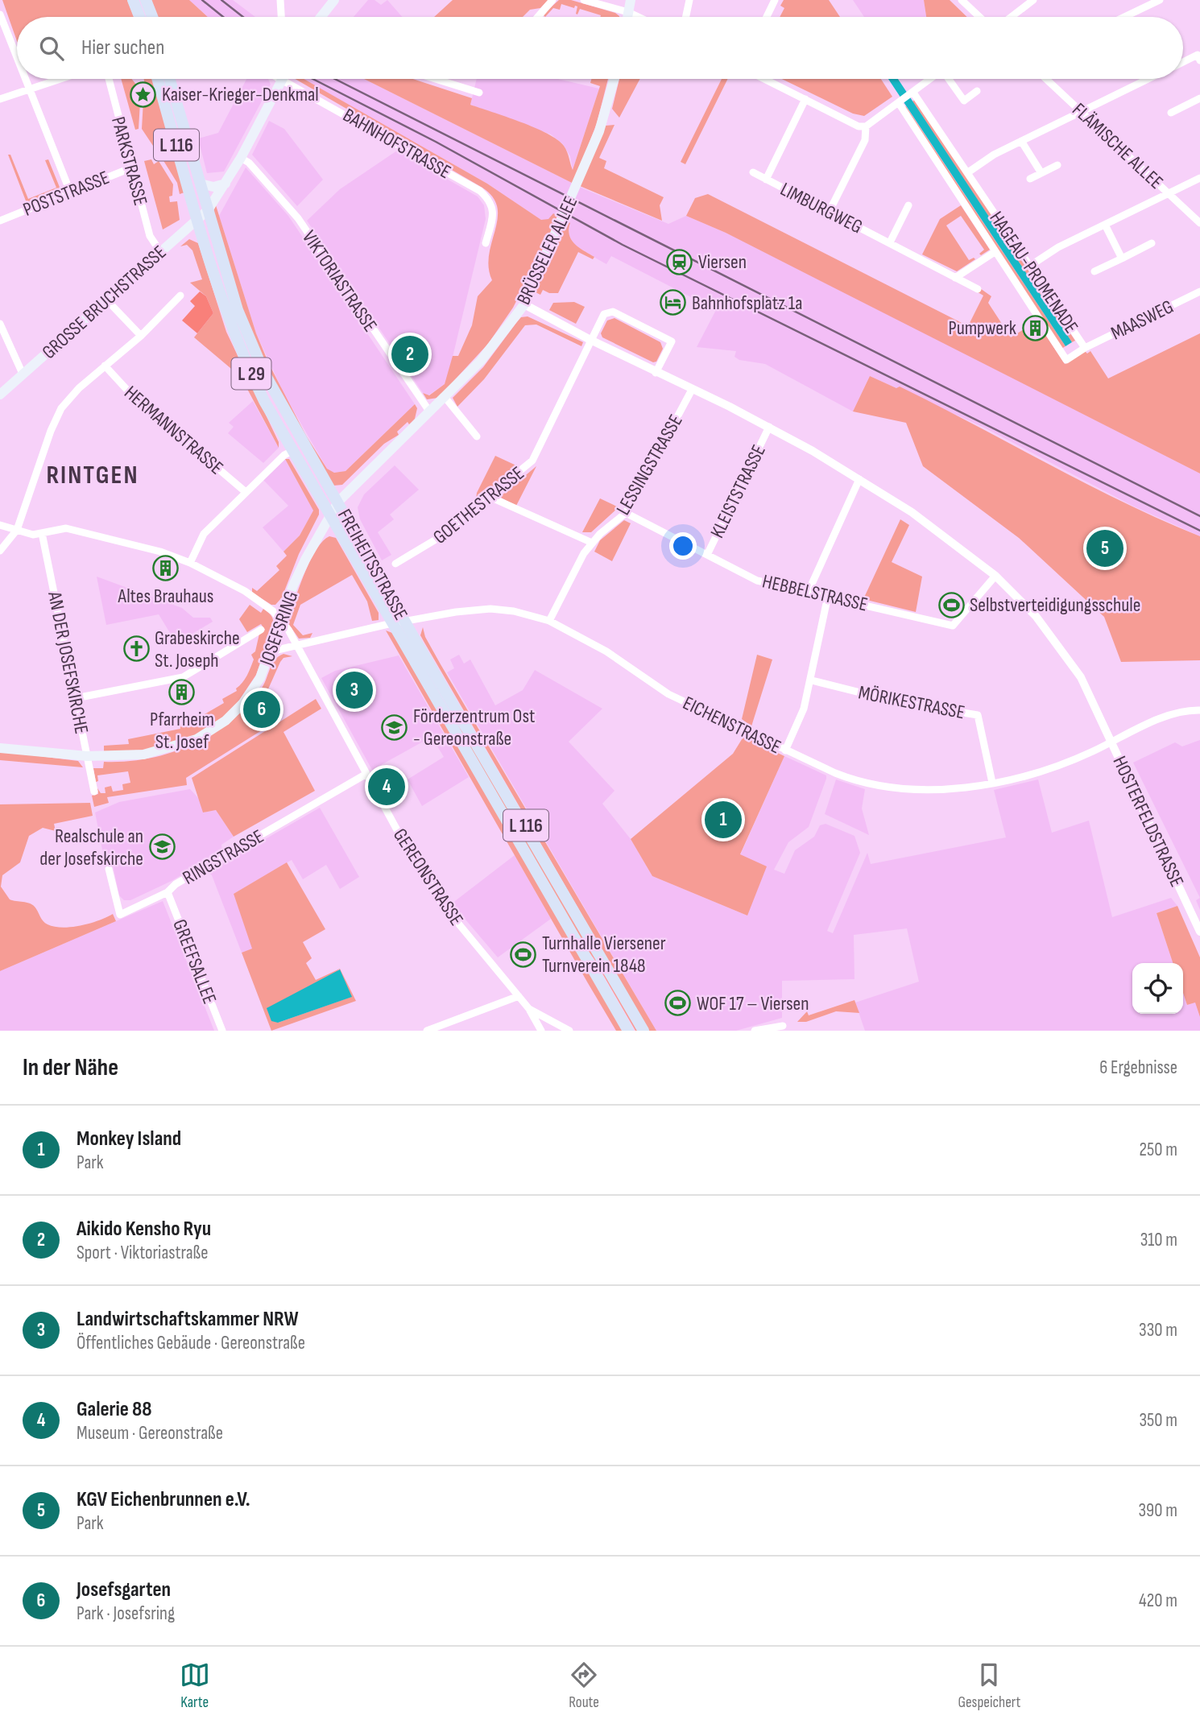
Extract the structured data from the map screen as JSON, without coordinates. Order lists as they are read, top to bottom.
{
  "streets": {
    "main road": [
      "L 116",
      "BRÜSSELER ALLEE",
      "GROSSE BRUCHSTRASSE",
      "L 29",
      "FREIHEITSSTRASSE",
      "JOSEFSRING"
    ],
    "street": [
      "BAHNHOFSTRASSE",
      "FLÄMISCHE ALLEE",
      "PARKSTRASSE",
      "POSTSTRASSE",
      "LIMBURGWEG",
      "HAGEAU-PROMENADE",
      "VIKTORIASTRASSE",
      "MAASWEG",
      "HERMANNSTRASSE",
      "LESSINGSTRASSE",
      "KLEISTSTRASSE",
      "GOETHESTRASSE",
      "HEBBELSTRASSE",
      "AN DER JOSEFSKIRCHE",
      "MÖRIKESTRASSE",
      "EICHENSTRASSE",
      "HOSTERFELDSTRASSE",
      "RINGSTRASSE",
      "GEREONSTRASSE",
      "GREEFSALLEE"
    ]
  },
  "crossings": [
    ["PARKSTRASSE", "POSTSTRASSE"],
    ["PARKSTRASSE", "GROSSE BRUCHSTRASSE"],
    ["BRÜSSELER ALLEE", "VIKTORIASTRASSE"],
    ["BRÜSSELER ALLEE", "FREIHEITSSTRASSE"],
    ["BRÜSSELER ALLEE", "JOSEFSRING"],
    ["BRÜSSELER ALLEE", "HOSTERFELDSTRASSE"],
    ["HAGEAU-PROMENADE", "MAASWEG"],
    ["VIKTORIASTRASSE", "GROSSE BRUCHSTRASSE"],
    ["GROSSE BRUCHSTRASSE", "FREIHEITSSTRASSE"],
    ["LESSINGSTRASSE", "HEBBELSTRASSE"],
    ["LESSINGSTRASSE", "EICHENSTRASSE"],
    ["LESSINGSTRASSE", "HOSTERFELDSTRASSE"],
    ["KLEISTSTRASSE", "HEBBELSTRASSE"],
    ["KLEISTSTRASSE", "HOSTERFELDSTRASSE"],
    ["GOETHESTRASSE", "HOSTERFELDSTRASSE"],
    ["FREIHEITSSTRASSE", "JOSEFSRING"],
    ["FREIHEITSSTRASSE", "EICHENSTRASSE"],
    ["HEBBELSTRASSE", "HOSTERFELDSTRASSE"],
    ["JOSEFSRING", "AN DER JOSEFSKIRCHE"],
    ["JOSEFSRING", "EICHENSTRASSE"],
    ["JOSEFSRING", "GEREONSTRASSE"],
    ["AN DER JOSEFSKIRCHE", "GEREONSTRASSE"],
    ["MÖRIKESTRASSE", "EICHENSTRASSE"],
    ["EICHENSTRASSE", "HOSTERFELDSTRASSE"],
    ["EICHENSTRASSE", "GEREONSTRASSE"],
    ["RINGSTRASSE", "GEREONSTRASSE"],
    ["RINGSTRASSE", "GREEFSALLEE"]
  ],
  "districts": ["RINTGEN"],
  "places": {
    "place": ["Kaiser-Krieger-Denkmal"],
    "station": ["Viersen"],
    "hotel": ["Bahnhofsplatz 1a"],
    "building": ["Pumpwerk", "Altes Brauhaus", "Pfarrheim St. Josef"],
    "sports": ["Selbstverteidigungsschule", "Turnhalle Viersener Turnverein 1848", "WOF 17 – Viersen"],
    "church": ["Grabeskirche St. Joseph"],
    "school or university": ["Förderzentrum Ost - Gereonstraße", "Realschule an der Josefskirche"]
  },
  "page": {
    "search": "Hier suchen",
    "pins": [
      "2",
      "5",
      "3",
      "6",
      "4",
      "1"
    ],
    "heading": ["In der Nähe", "6 Ergebnisse"],
    "list": [
      {
        "mark": "1",
        "name": "Monkey Island",
        "note": "Park",
        "value": "250 m"
      },
      {
        "mark": "2",
        "name": "Aikido Kensho Ryu",
        "note": "Sport · Viktoriastraße",
        "value": "310 m"
      },
      {
        "mark": "3",
        "name": "Landwirtschaftskammer NRW",
        "note": "Öffentliches Gebäude · Gereonstraße",
        "value": "330 m"
      },
      {
        "mark": "4",
        "name": "Galerie 88",
        "note": "Museum · Gereonstraße",
        "value": "350 m"
      },
      {
        "mark": "5",
        "name": "KGV Eichenbrunnen e.V.",
        "note": "Park",
        "value": "390 m"
      },
      {
        "mark": "6",
        "name": "Josefsgarten",
        "note": "Park · Josefsring",
        "value": "420 m"
      }
    ],
    "nav": ["Karte", "Route", "Gespeichert"]
  }
}
